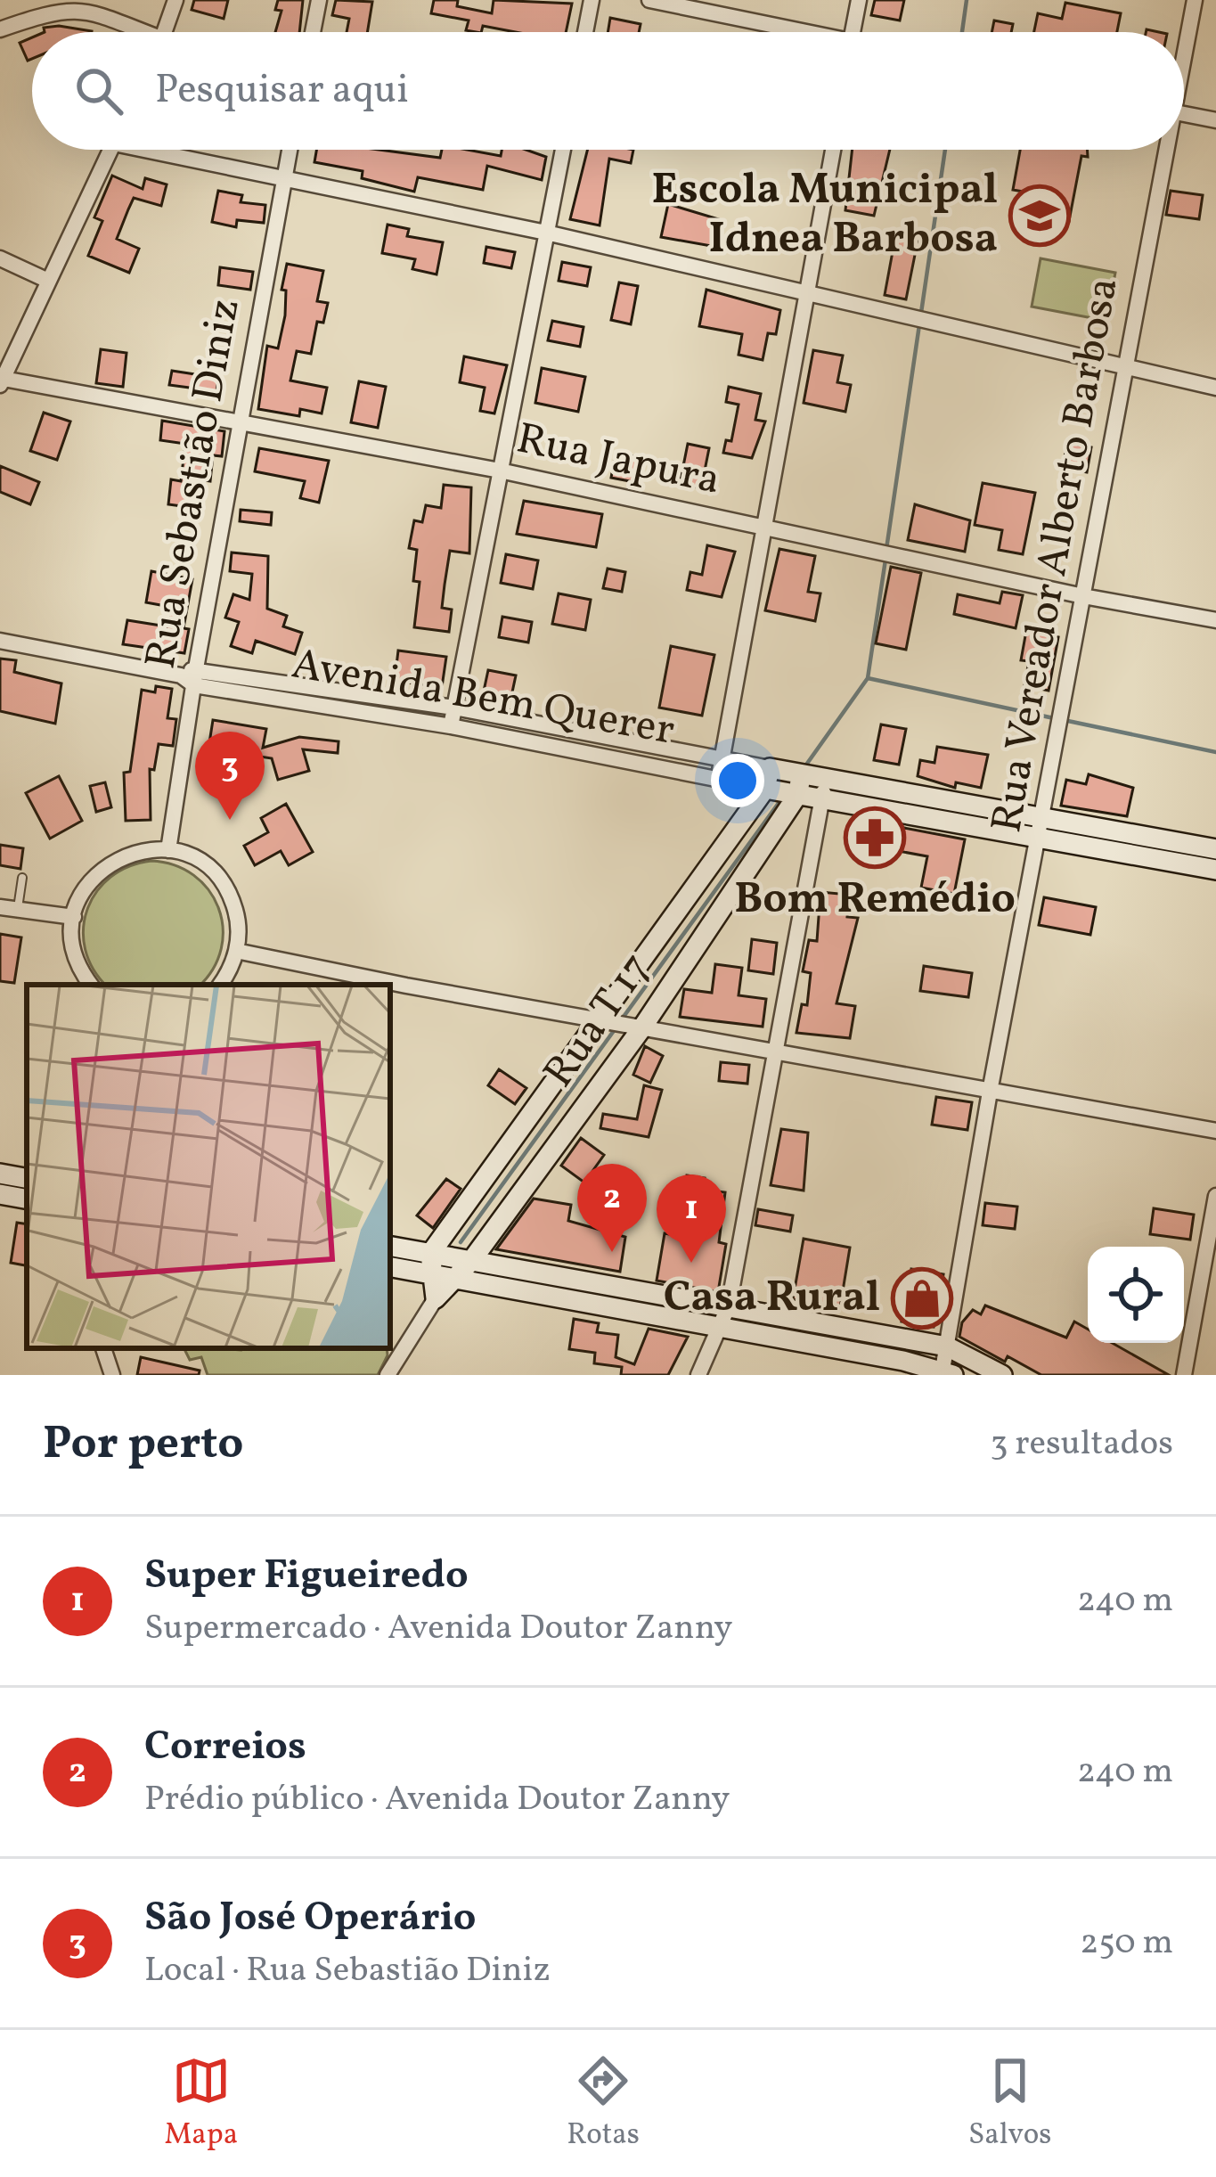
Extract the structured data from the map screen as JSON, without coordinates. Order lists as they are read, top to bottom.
{
  "streets": {
    "street": [
      "Rua Japura",
      "Rua Sebastião Diniz",
      "Rua Vereador Alberto Barbosa",
      "Avenida Bem Querer",
      "Rua T 17"
    ]
  },
  "crossings": [
    ["Rua Japura", "Rua Sebastião Diniz"],
    ["Rua Japura", "Rua Vereador Alberto Barbosa"],
    ["Rua Sebastião Diniz", "Avenida Bem Querer"],
    ["Rua Vereador Alberto Barbosa", "Avenida Bem Querer"],
    ["Avenida Bem Querer", "Rua T 17"]
  ],
  "places": {
    "school or university": ["Escola Municipal Idnea Barbosa"],
    "pharmacy": ["Bom Remédio"],
    "shop": ["Casa Rural"]
  },
  "page": {
    "search": "Pesquisar aqui",
    "pins": ["3", "2", "1"],
    "heading": ["Por perto", "3 resultados"],
    "list": [
      {
        "mark": "1",
        "name": "Super Figueiredo",
        "note": "Supermercado · Avenida Doutor Zanny",
        "value": "240 m"
      },
      {
        "mark": "2",
        "name": "Correios",
        "note": "Prédio público · Avenida Doutor Zanny",
        "value": "240 m"
      },
      {
        "mark": "3",
        "name": "São José Operário",
        "note": "Local · Rua Sebastião Diniz",
        "value": "250 m"
      }
    ],
    "nav": ["Mapa", "Rotas", "Salvos"]
  }
}
